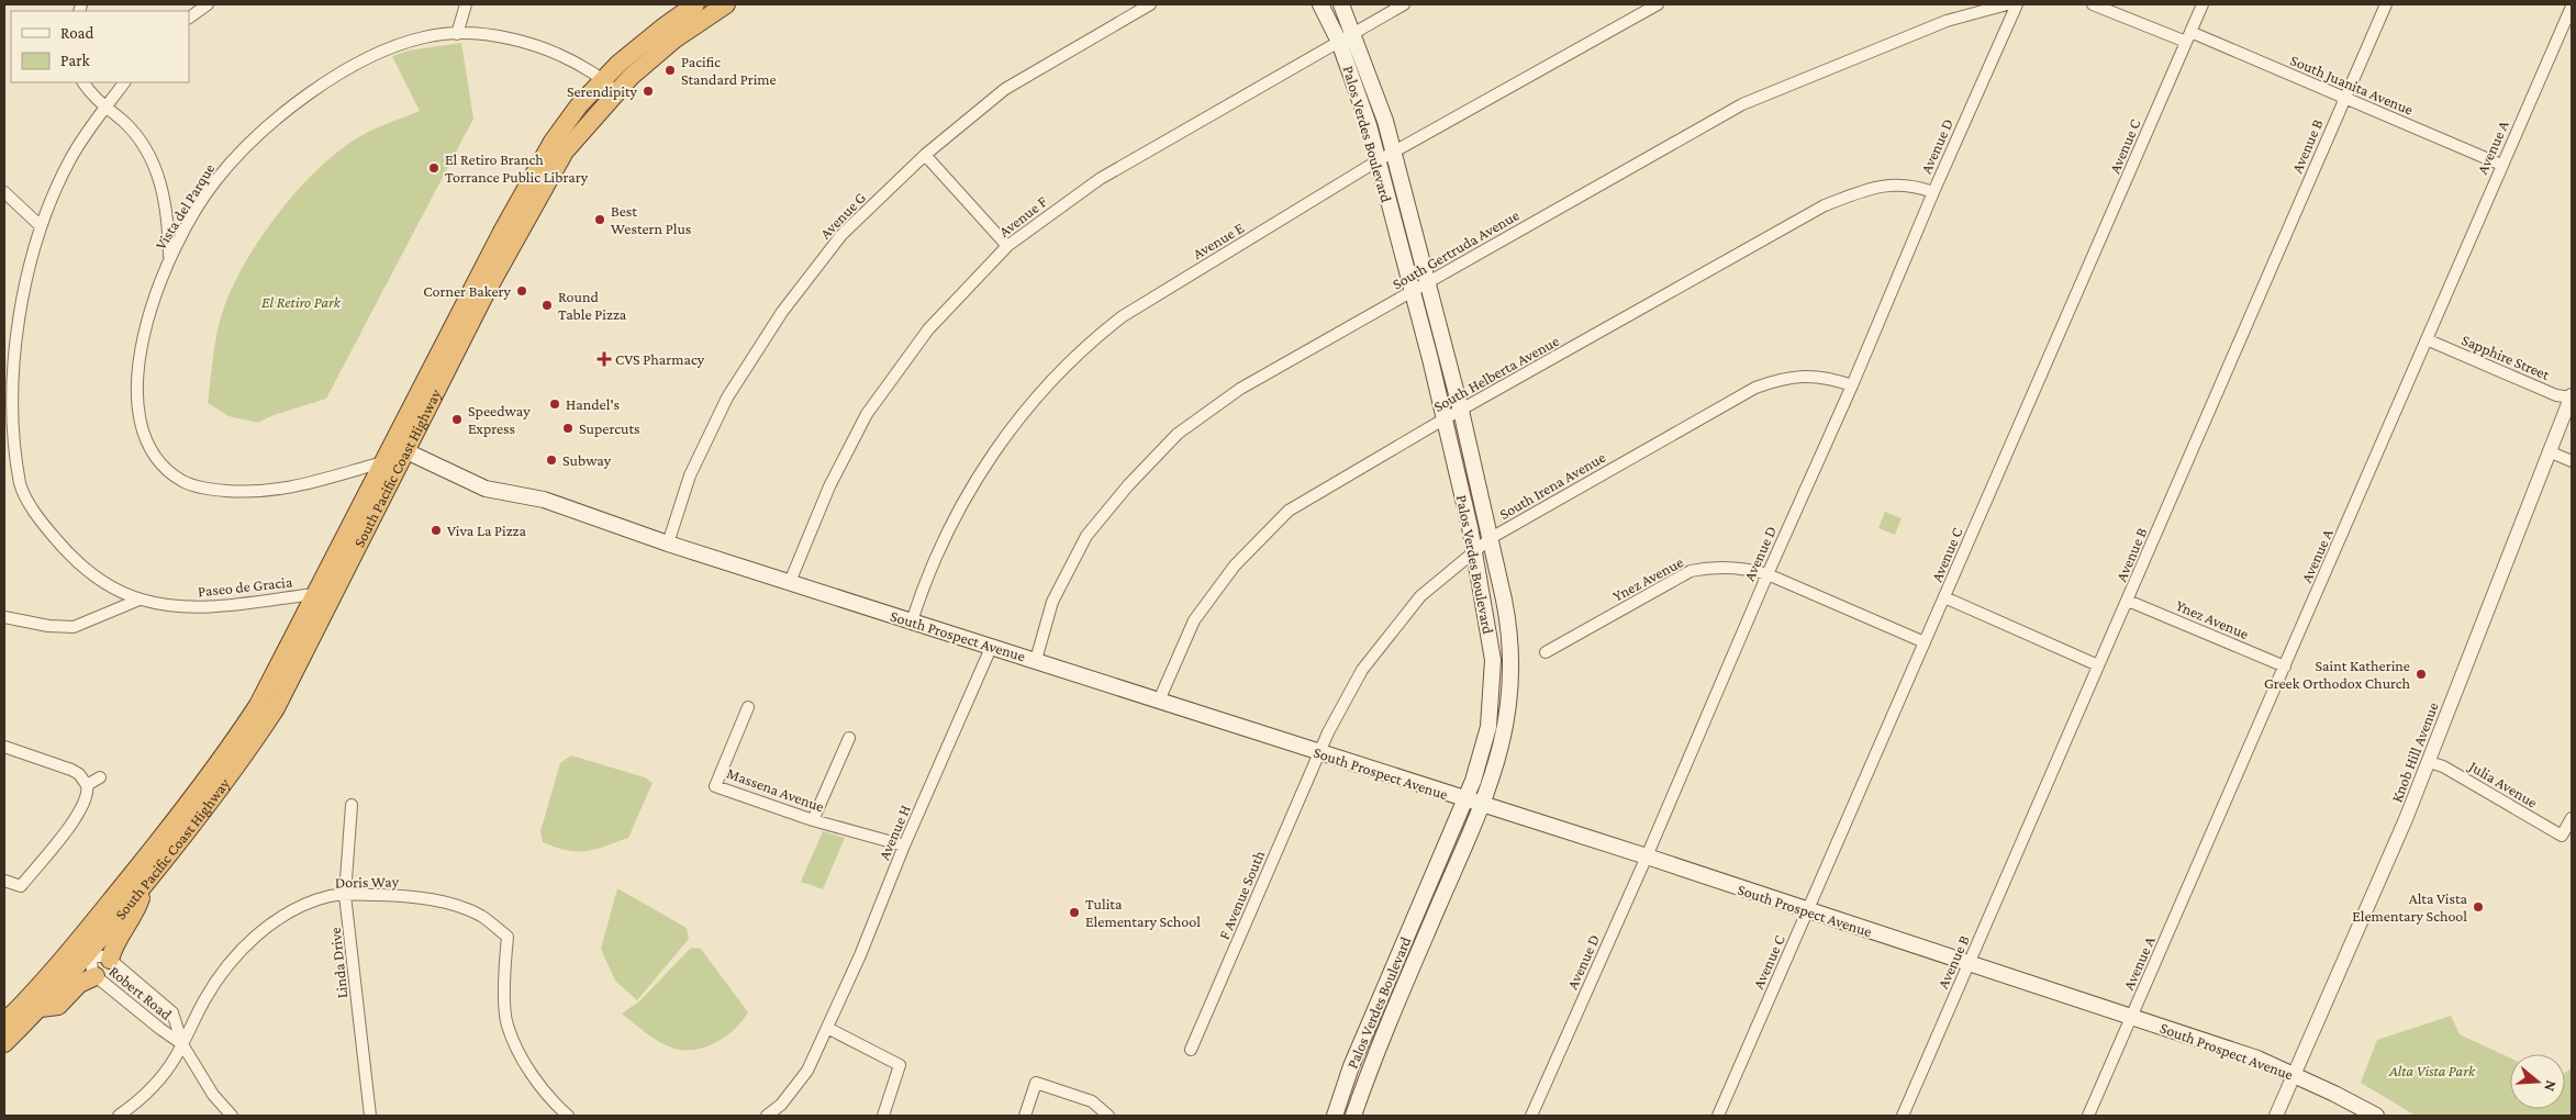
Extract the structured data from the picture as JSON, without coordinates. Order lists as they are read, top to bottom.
{
  "streets": {
    "highway": ["South Pacific Coast Highway"],
    "main road": ["Palos Verdes Boulevard", "South Prospect Avenue"],
    "street": [
      "South Juanita Avenue",
      "Avenue D",
      "Avenue C",
      "Avenue B",
      "Avenue A",
      "Vista del Parque",
      "Avenue G",
      "Avenue F",
      "Avenue E",
      "South Gertruda Avenue",
      "Sapphire Street",
      "South Helberta Avenue",
      "South Irena Avenue",
      "Ynez Avenue",
      "Paseo de Gracia",
      "Knob Hill Avenue",
      "Julia Avenue",
      "Massena Avenue",
      "Avenue H",
      "Doris Way",
      "F Avenue South",
      "Linda Drive",
      "Robert Road"
    ]
  },
  "crossings": [
    ["South Juanita Avenue", "Avenue C"],
    ["South Juanita Avenue", "Avenue B"],
    ["South Juanita Avenue", "Avenue A"],
    ["Palos Verdes Boulevard", "Avenue F"],
    ["Palos Verdes Boulevard", "Avenue E"],
    ["Palos Verdes Boulevard", "South Gertruda Avenue"],
    ["Palos Verdes Boulevard", "South Helberta Avenue"],
    ["Palos Verdes Boulevard", "South Irena Avenue"],
    ["Palos Verdes Boulevard", "South Prospect Avenue"],
    ["Avenue D", "South Helberta Avenue"],
    ["Avenue D", "South Irena Avenue"],
    ["Avenue D", "Ynez Avenue"],
    ["Avenue D", "South Prospect Avenue"],
    ["Avenue C", "Ynez Avenue"],
    ["Avenue C", "South Prospect Avenue"],
    ["Avenue B", "Ynez Avenue"],
    ["Avenue B", "South Prospect Avenue"],
    ["Avenue A", "Sapphire Street"],
    ["Avenue A", "Ynez Avenue"],
    ["Avenue A", "South Prospect Avenue"],
    ["Vista del Parque", "South Pacific Coast Highway"],
    ["Avenue G", "South Prospect Avenue"],
    ["Avenue F", "South Prospect Avenue"],
    ["Avenue E", "South Prospect Avenue"],
    ["South Gertruda Avenue", "South Prospect Avenue"],
    ["Sapphire Street", "Knob Hill Avenue"],
    ["South Helberta Avenue", "South Prospect Avenue"],
    ["South Pacific Coast Highway", "Paseo de Gracia"],
    ["South Pacific Coast Highway", "South Prospect Avenue"],
    ["South Pacific Coast Highway", "Robert Road"],
    ["South Irena Avenue", "South Prospect Avenue"],
    ["South Irena Avenue", "F Avenue South"],
    ["South Prospect Avenue", "Knob Hill Avenue"],
    ["South Prospect Avenue", "Avenue H"],
    ["South Prospect Avenue", "F Avenue South"],
    ["Knob Hill Avenue", "Julia Avenue"],
    ["Massena Avenue", "Avenue H"],
    ["Doris Way", "Linda Drive"],
    ["Doris Way", "Robert Road"]
  ],
  "parks": ["El Retiro Park", "Alta Vista Park"],
  "places": {
    "other": [
      "Pacific Standard Prime",
      "Serendipity",
      "El Retiro Branch Torrance Public Library",
      "Best Western Plus",
      "Corner Bakery",
      "Round Table Pizza",
      "Handel's",
      "Speedway Express",
      "Supercuts",
      "Subway",
      "Viva La Pizza",
      "Saint Katherine Greek Orthodox Church",
      "Alta Vista Elementary School",
      "Tulita Elementary School"
    ],
    "health": ["CVS Pharmacy"]
  },
  "legend": ["Road", "Park"],
  "north": "right"
}
